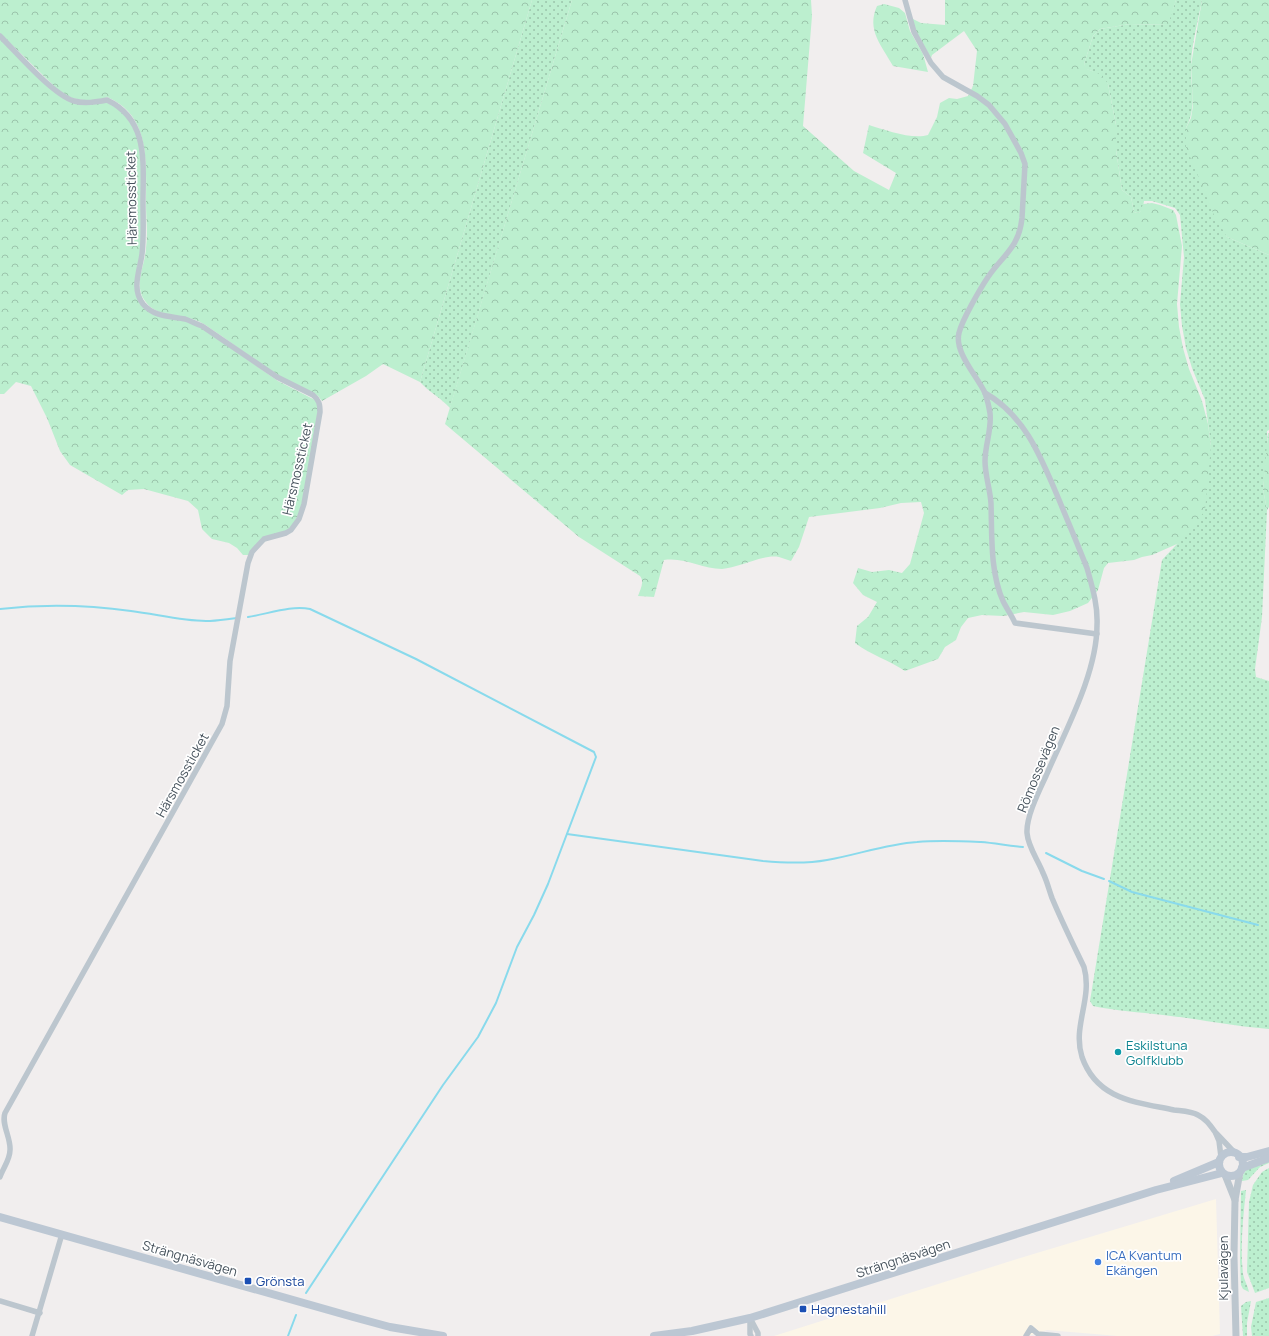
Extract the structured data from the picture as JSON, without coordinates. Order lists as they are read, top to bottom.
{
  "streets": {
    "main road": ["Strängnäsvägen"],
    "street": ["Härsmossticket", "Römossevägen", "Kjulavägen"]
  },
  "crossings": [
    ["Römossevägen", "Strängnäsvägen"],
    ["Römossevägen", "Kjulavägen"],
    ["Strängnäsvägen", "Kjulavägen"]
  ],
  "places": {
    "other": ["Eskilstuna Golfklubb", "ICA Kvantum Ekängen"],
    "transit": ["Grönsta", "Hagnestahill"]
  }
}
